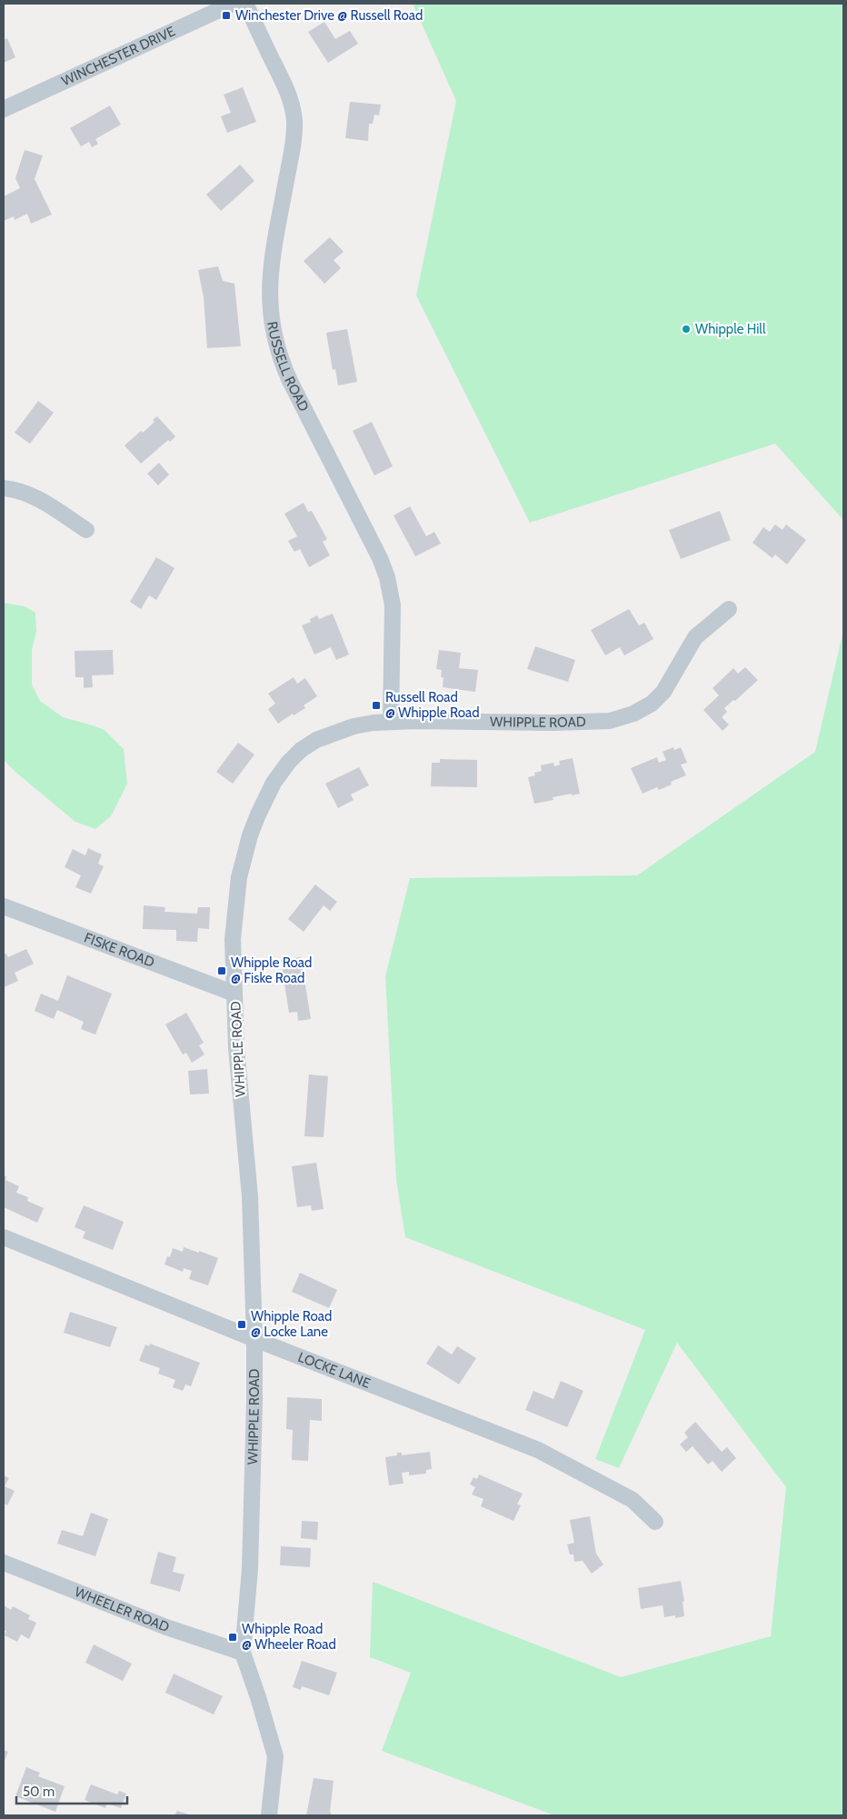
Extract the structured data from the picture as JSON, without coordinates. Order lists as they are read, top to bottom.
{
  "streets": {
    "street": [
      "WINCHESTER DRIVE",
      "RUSSELL ROAD",
      "WHIPPLE ROAD",
      "FISKE ROAD",
      "LOCKE LANE",
      "WHEELER ROAD"
    ]
  },
  "crossings": [
    ["RUSSELL ROAD", "WHIPPLE ROAD"],
    ["WHIPPLE ROAD", "FISKE ROAD"],
    ["WHIPPLE ROAD", "LOCKE LANE"],
    ["WHIPPLE ROAD", "WHEELER ROAD"]
  ],
  "places": {
    "transit": [
      "Winchester Drive @ Russell Road",
      "Russell Road @ Whipple Road",
      "Whipple Road @ Fiske Road",
      "Whipple Road @ Locke Lane",
      "Whipple Road @ Wheeler Road"
    ],
    "other": ["Whipple Hill"]
  },
  "scale_bar": "50 m"
}
